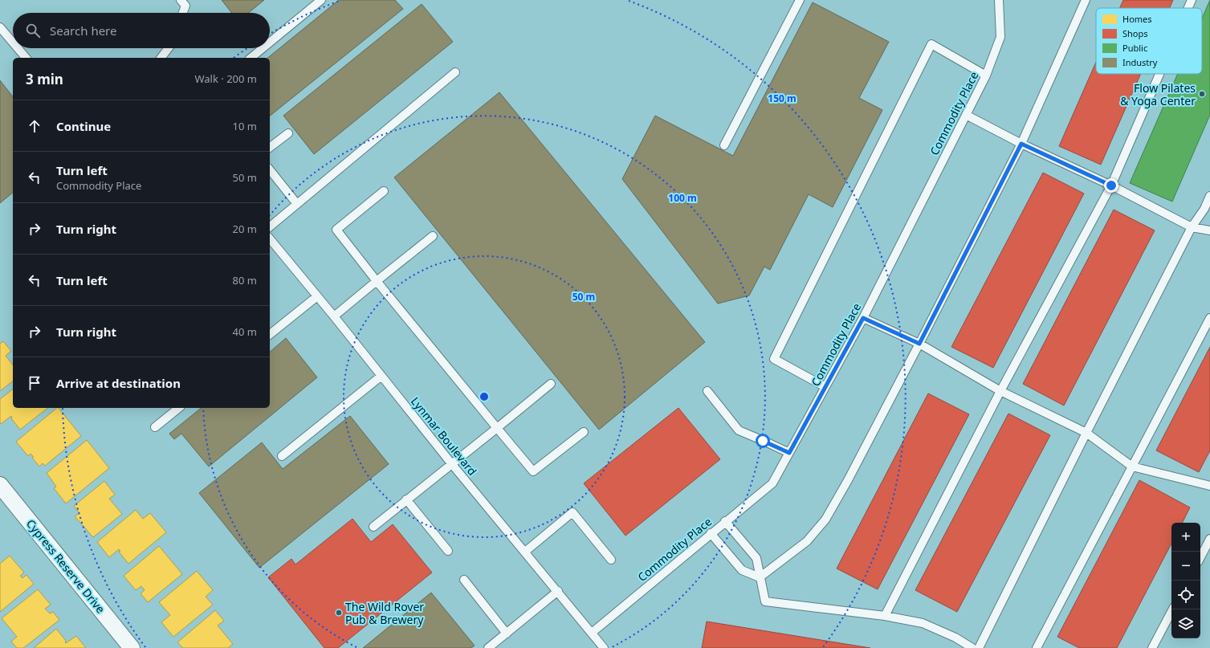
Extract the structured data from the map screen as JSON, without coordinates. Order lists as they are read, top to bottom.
{
  "streets": {
    "street": ["Cypress Reserve Drive"],
    "lane": ["Commodity Place", "Lynmar Boulevard"]
  },
  "crossings": [
    ["Commodity Place", "Lynmar Boulevard"]
  ],
  "places": ["Flow Pilates & Yoga Center", "The Wild Rover Pub & Brewery"],
  "legend": [
    "Homes",
    "Shops",
    "Public",
    "Industry"
  ],
  "page": {
    "search": "Search here",
    "heading": ["3 min", "Walk · 200 m"],
    "list": [
      ["Continue", "10 m"],
      ["Turn left", "Commodity Place", "50 m"],
      ["Turn right", "20 m"],
      ["Turn left", "80 m"],
      ["Turn right", "40 m"],
      "Arrive at destination"
    ],
    "map_buttons": ["+", "−"]
  },
  "rings": ["150 m", "100 m", "50 m"]
}
